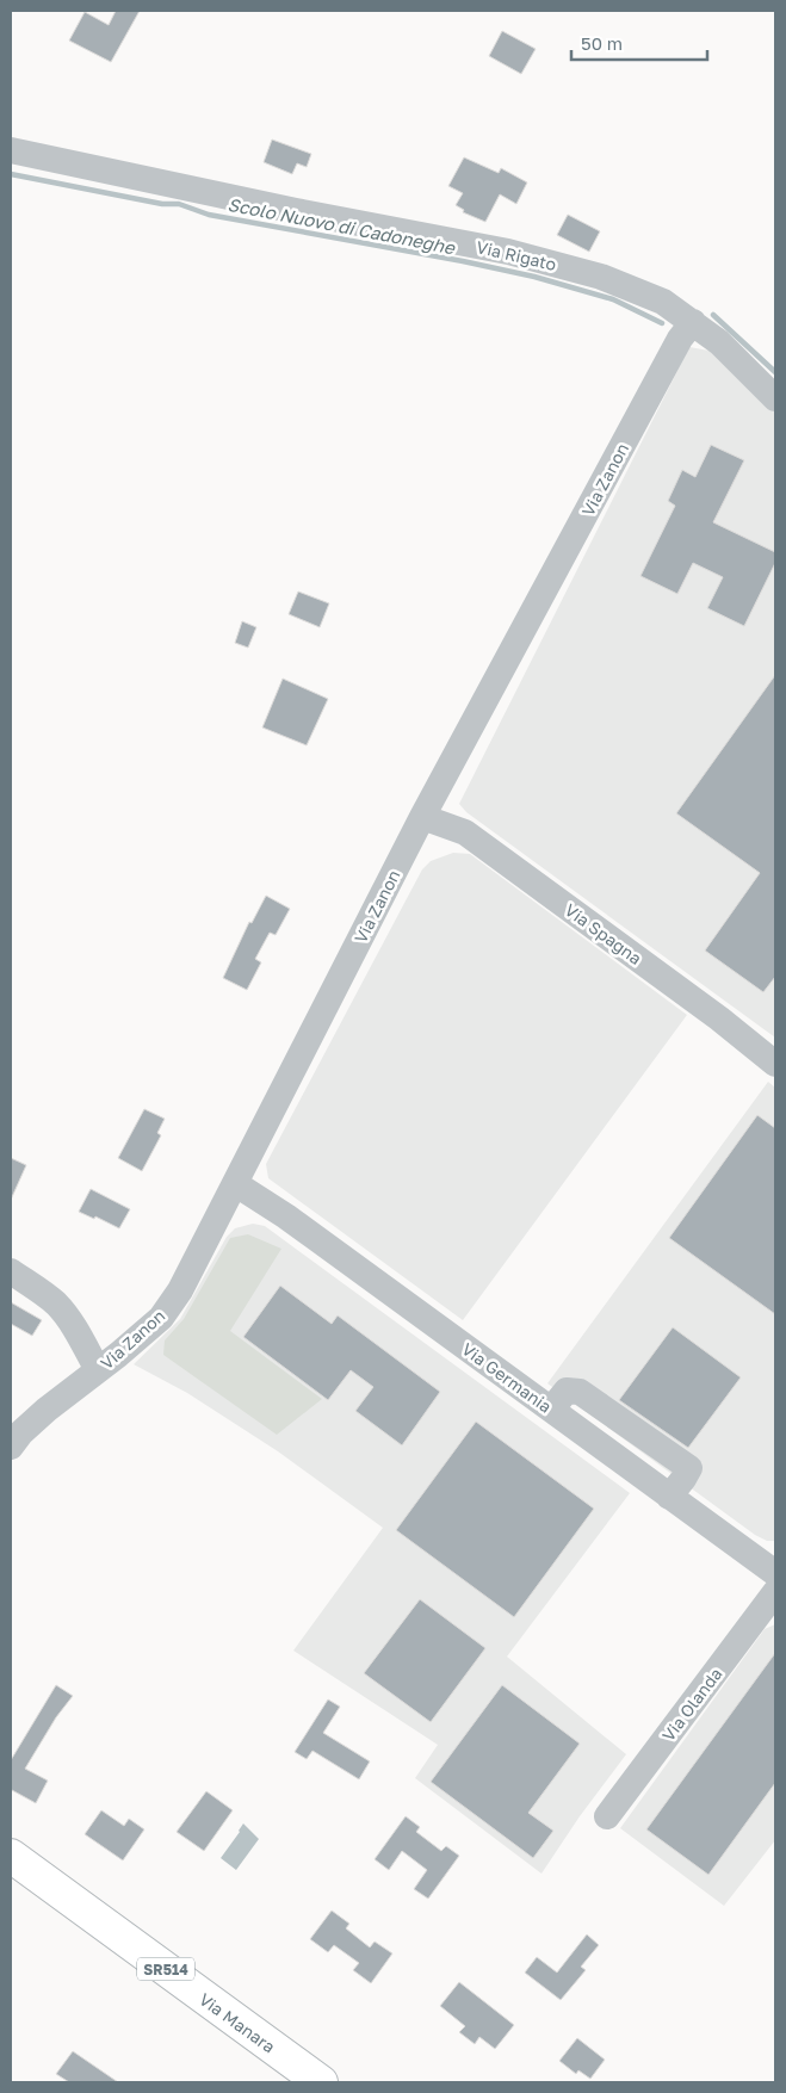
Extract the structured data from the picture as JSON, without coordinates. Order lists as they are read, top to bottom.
{
  "streets": {
    "main road": ["SR514", "Via Manara"],
    "street": [
      "Via Rigato",
      "Via Zanon",
      "Via Spagna",
      "Via Germania",
      "Via Olanda"
    ]
  },
  "crossings": [
    ["Via Rigato", "Via Zanon"],
    ["Via Zanon", "Via Spagna"],
    ["Via Zanon", "Via Germania"]
  ],
  "water": ["Scolo Nuovo di Cadoneghe"],
  "scale_bar": "50 m"
}
